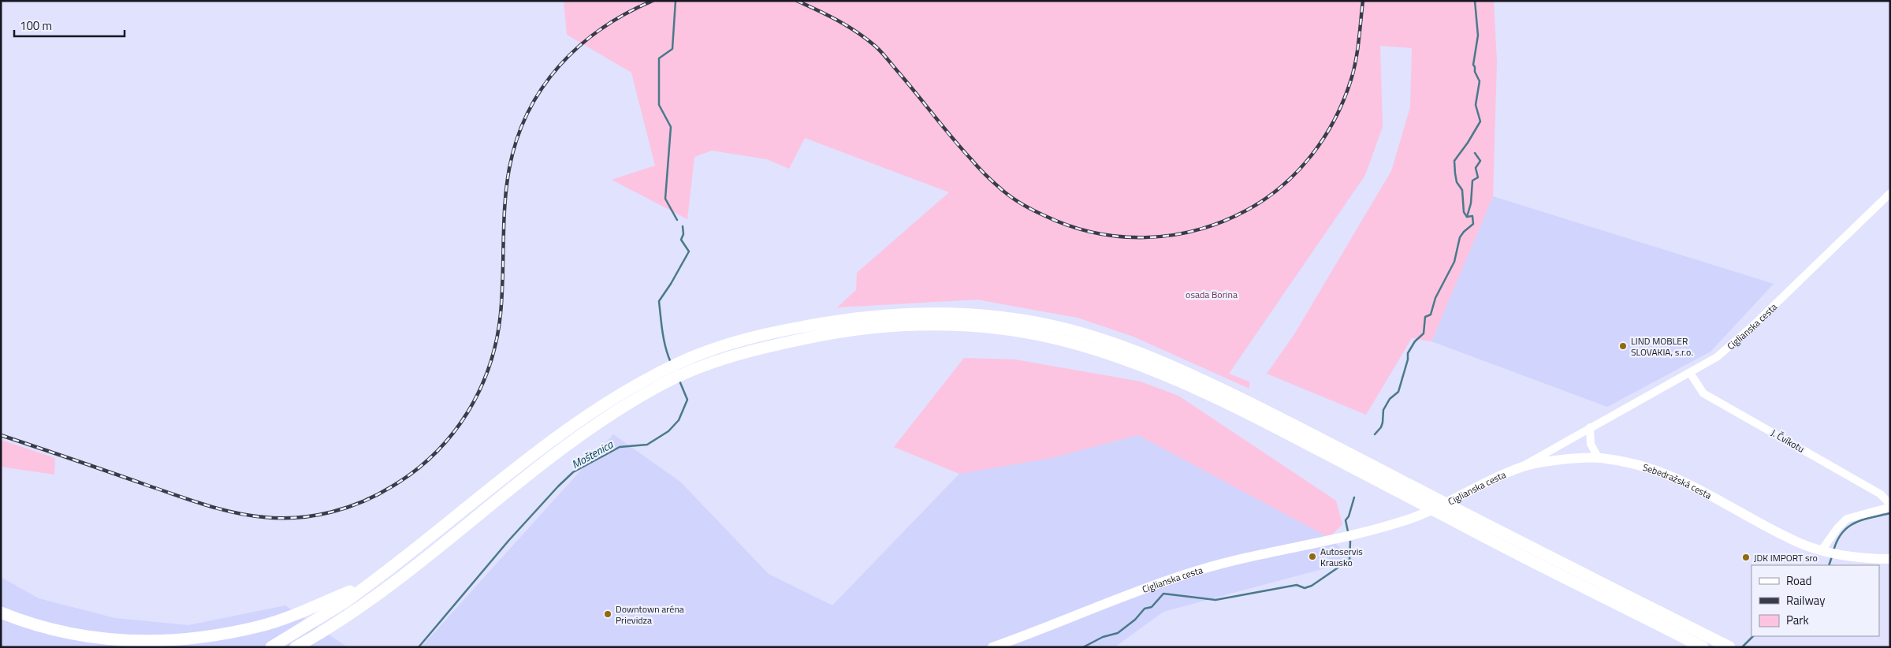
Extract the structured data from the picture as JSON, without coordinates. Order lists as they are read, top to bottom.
{
  "streets": {
    "street": ["Ciglianska cesta", "J. Čvíkotu", "Sebedražská cesta"]
  },
  "crossings": [
    ["Ciglianska cesta", "J. Čvíkotu"],
    ["Ciglianska cesta", "Sebedražská cesta"]
  ],
  "water": ["Moštenica"],
  "parks": ["osada Borina"],
  "places": [
    "LIND MOBLER SLOVAKIA, s.r.o.",
    "Autoservis Krausko",
    "JDK IMPORT sro",
    "Downtown aréna Prievidza"
  ],
  "legend": ["Road", "Railway", "Park"],
  "scale_bar": "100 m"
}
